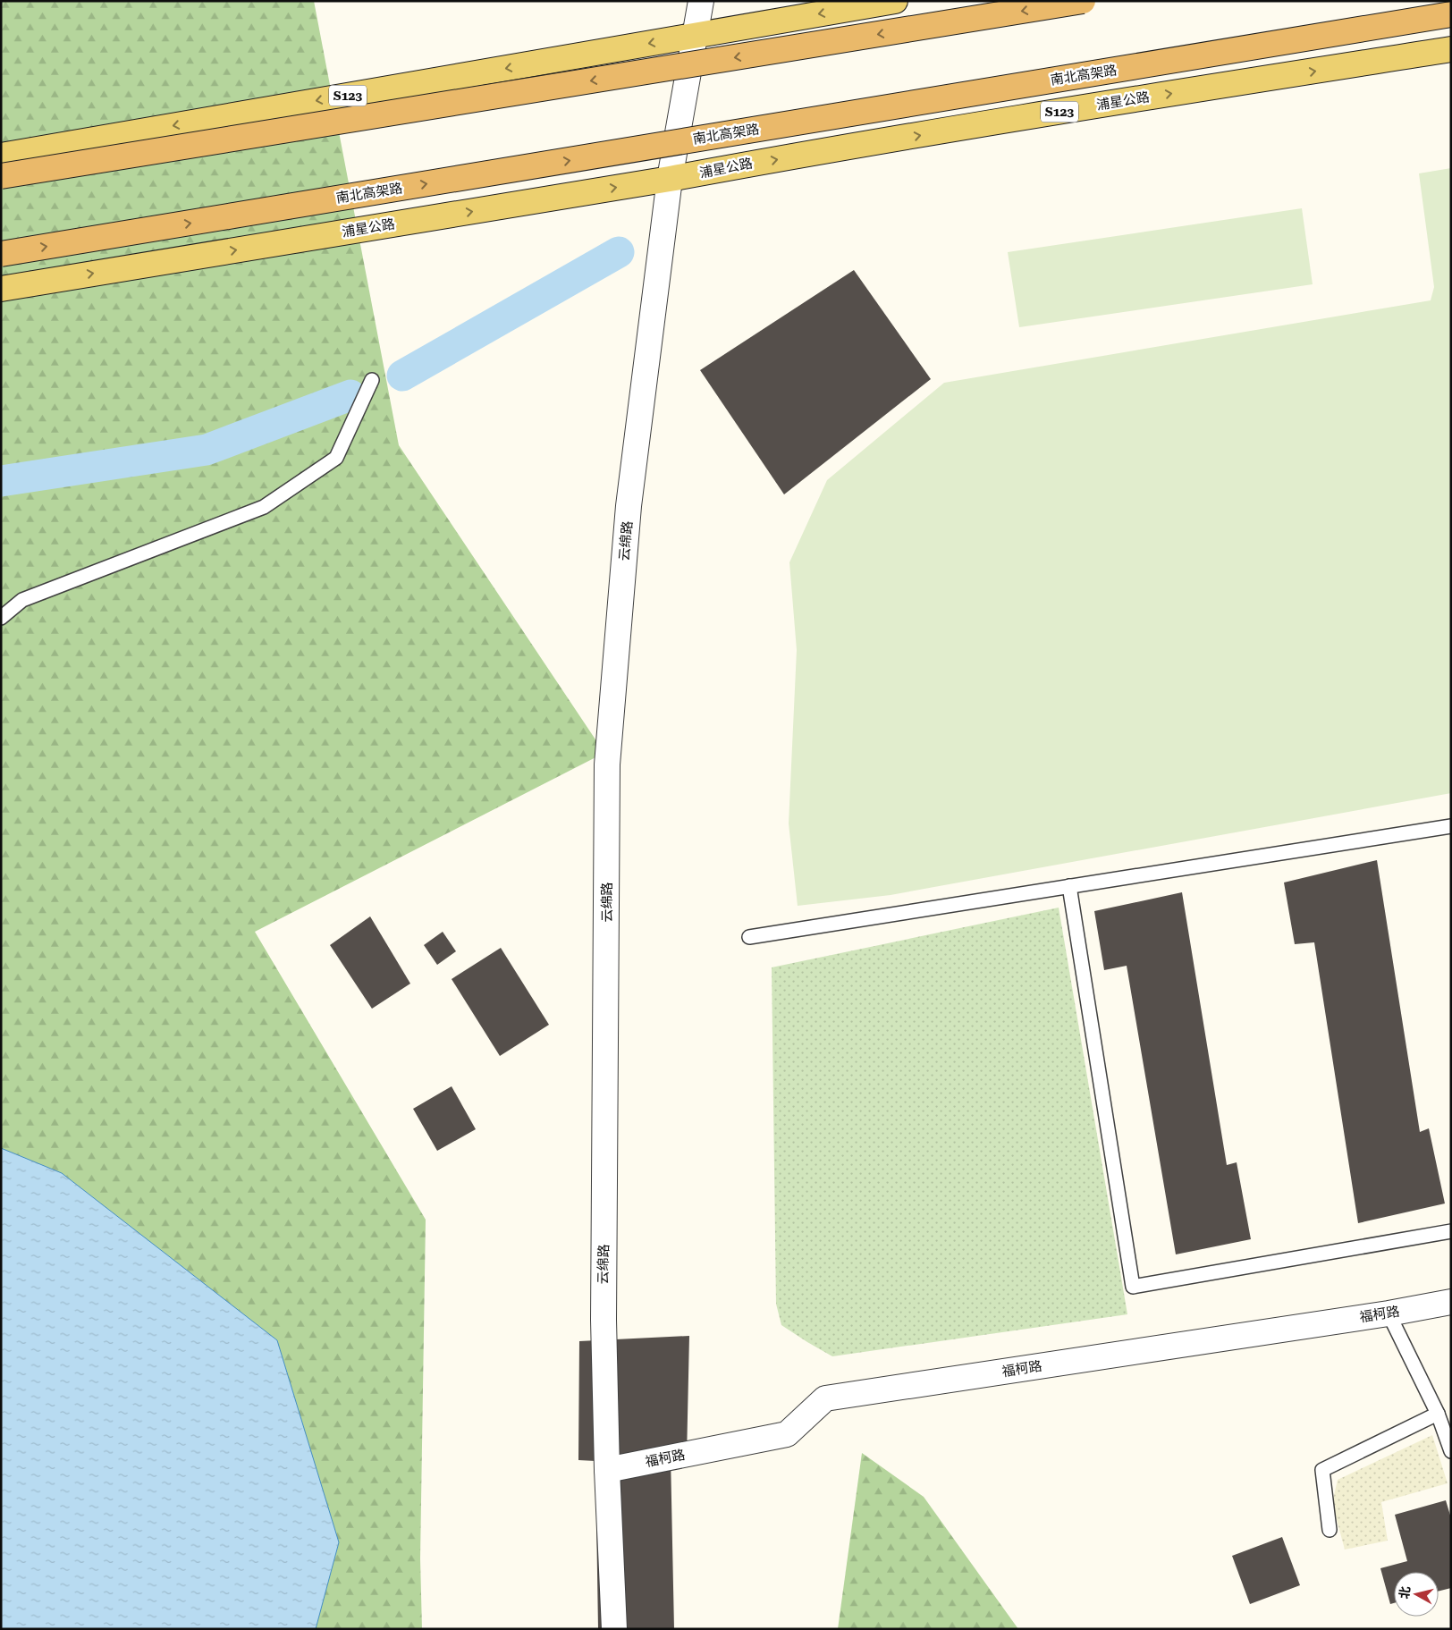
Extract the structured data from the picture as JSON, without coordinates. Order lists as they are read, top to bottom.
{
  "streets": {
    "highway": ["南北高架路"],
    "main road": ["S123", "浦星公路"],
    "street": ["云绵路", "福柯路"]
  },
  "crossings": [
    ["S123", "云绵路"],
    ["浦星公路", "云绵路"],
    ["云绵路", "福柯路"]
  ],
  "north": "left"
}
